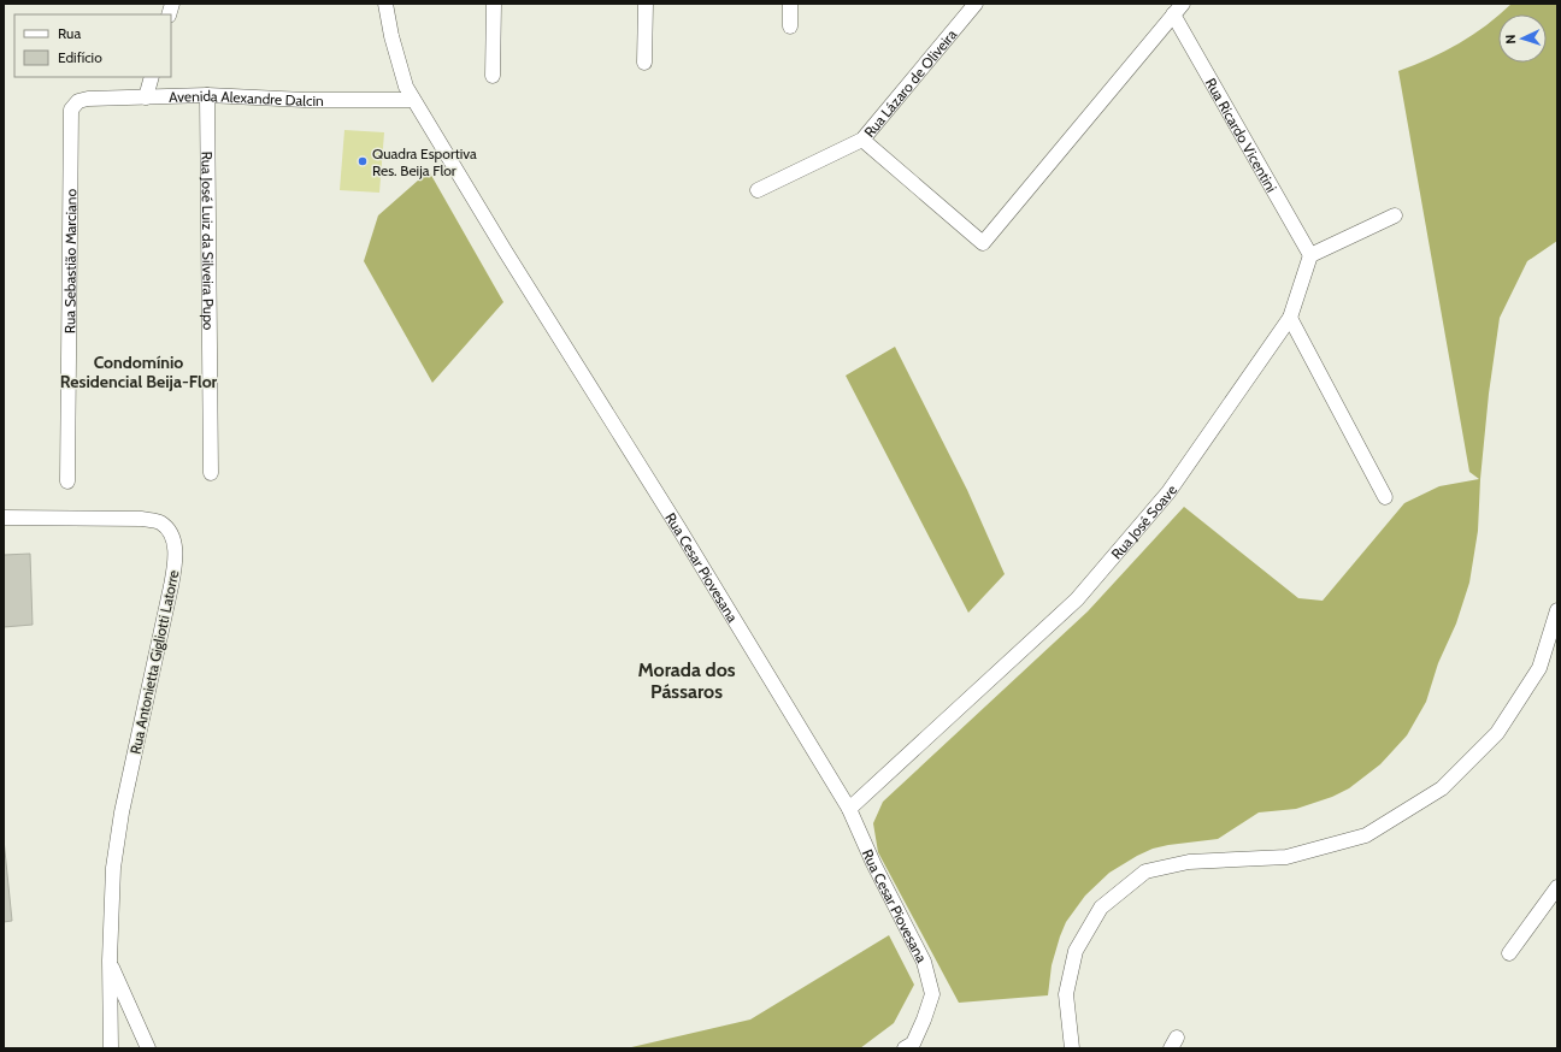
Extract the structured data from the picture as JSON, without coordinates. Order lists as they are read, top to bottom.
{
  "streets": {
    "street": [
      "Rua Lázaro de Oliveira",
      "Avenida Alexandre Dalcin",
      "Rua Ricardo Vicentini",
      "Rua José Luiz da Silveira Pupo",
      "Rua Sebastião Marciano",
      "Rua José Soave",
      "Rua Cesar Piovesana",
      "Rua Antonietta Gigliotti Latorre"
    ]
  },
  "crossings": [
    ["Avenida Alexandre Dalcin", "Rua José Luiz da Silveira Pupo"],
    ["Avenida Alexandre Dalcin", "Rua Sebastião Marciano"],
    ["Avenida Alexandre Dalcin", "Rua Cesar Piovesana"],
    ["Rua Ricardo Vicentini", "Rua José Soave"],
    ["Rua José Soave", "Rua Cesar Piovesana"]
  ],
  "districts": ["Condomínio Residencial Beija-Flor", "Morada dos Pássaros"],
  "places": ["Quadra Esportiva Res. Beija Flor"],
  "legend": ["Rua", "Edifício"],
  "north": "left"
}
